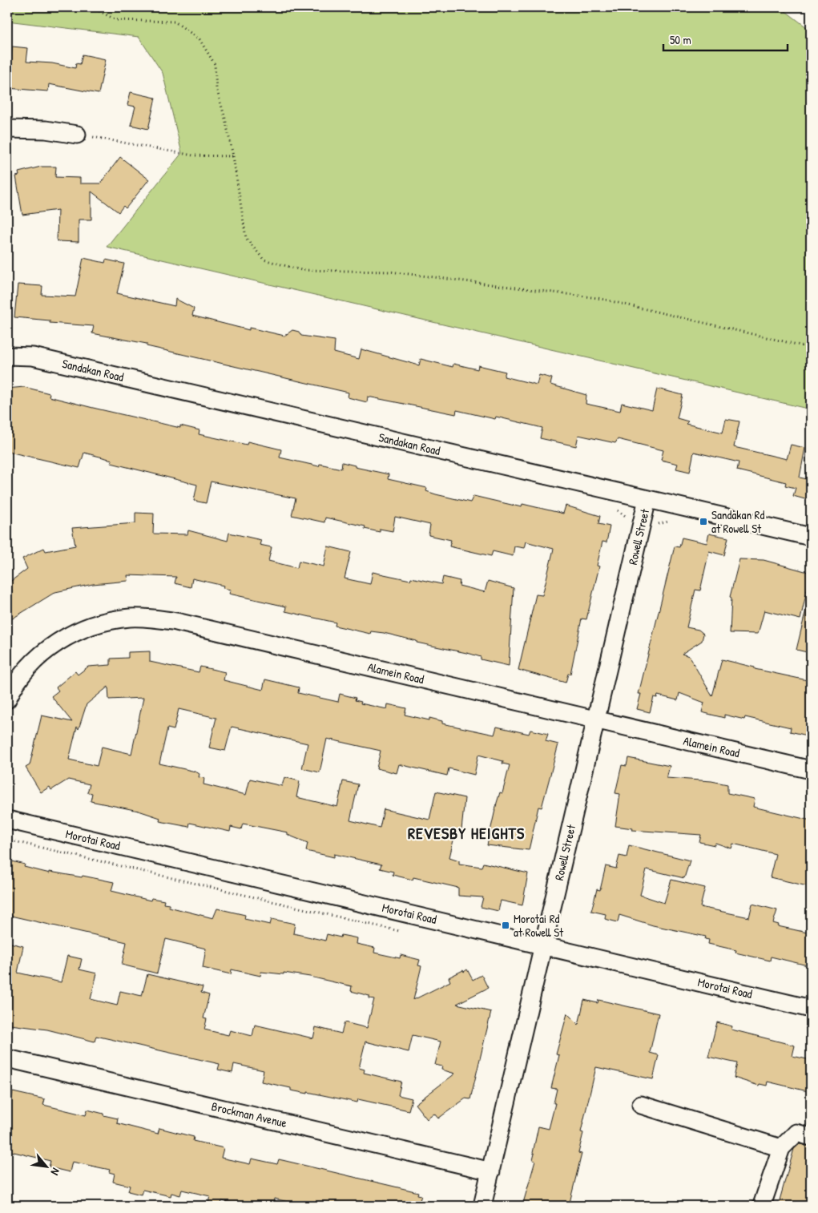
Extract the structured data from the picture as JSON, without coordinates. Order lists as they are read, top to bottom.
{
  "streets": {
    "street": [
      "Sandakan Road",
      "Rowell Street",
      "Alamein Road",
      "Morotai Road",
      "Brockman Avenue"
    ]
  },
  "crossings": [
    ["Sandakan Road", "Rowell Street"],
    ["Rowell Street", "Alamein Road"],
    ["Rowell Street", "Morotai Road"],
    ["Rowell Street", "Brockman Avenue"]
  ],
  "districts": ["REVESBY HEIGHTS"],
  "places": {
    "transit": ["Sandakan Rd at Rowell St", "Morotai Rd at Rowell St"]
  },
  "scale_bar": "50 m",
  "north": "bottom right"
}
